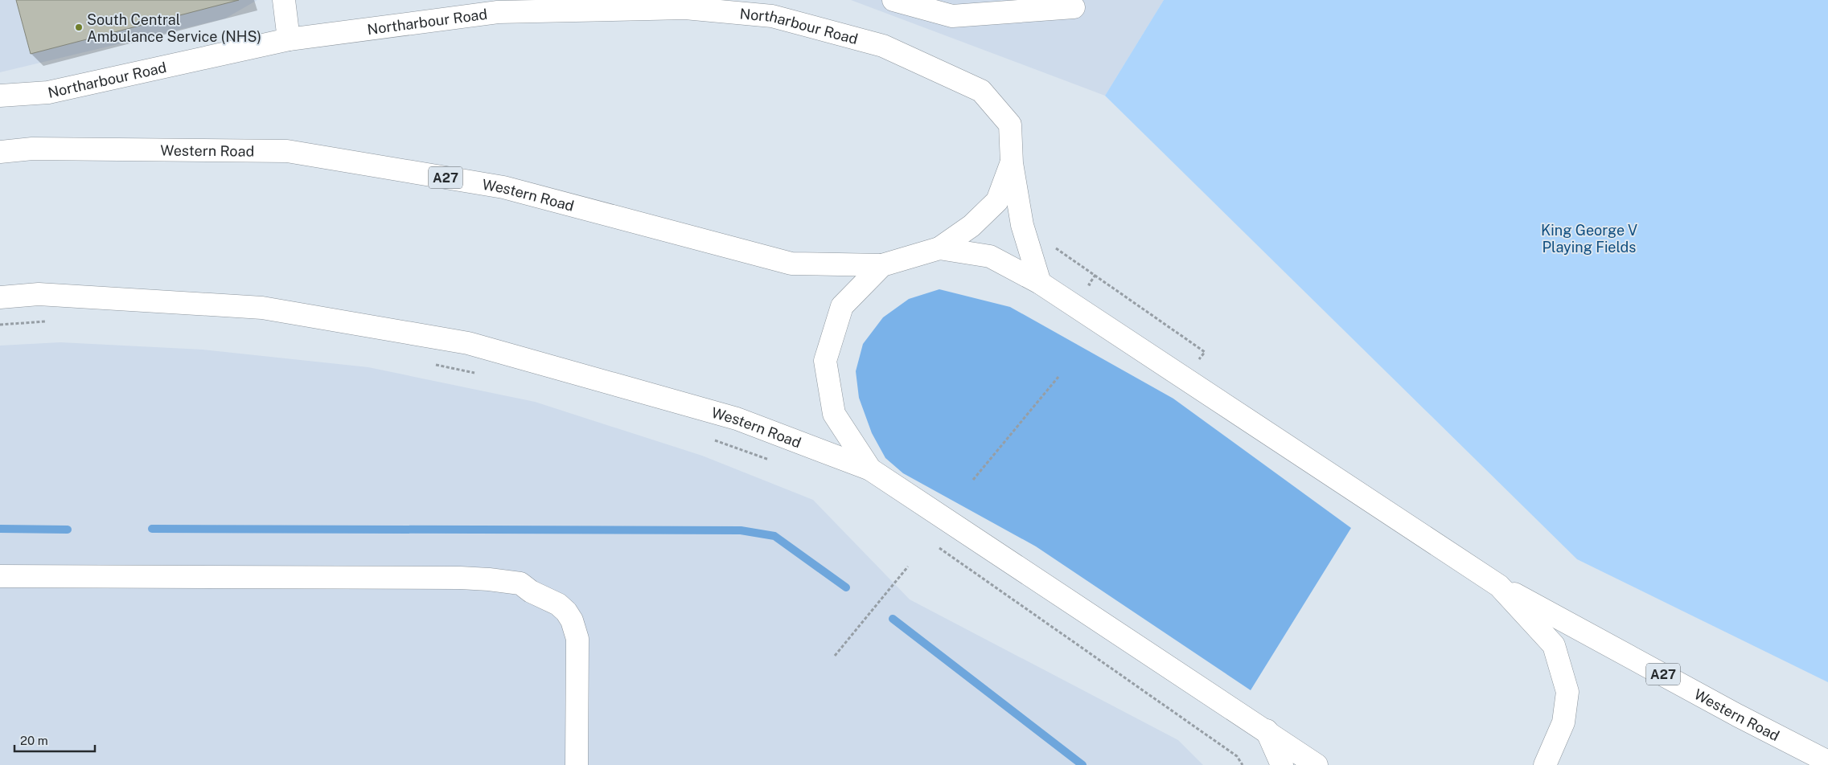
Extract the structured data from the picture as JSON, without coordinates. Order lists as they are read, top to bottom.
{
  "streets": {
    "main road": ["Northarbour Road", "Western Road", "A27"]
  },
  "parks": ["King George V Playing Fields"],
  "places": ["South Central Ambulance Service (NHS)"],
  "scale_bar": "20 m"
}
